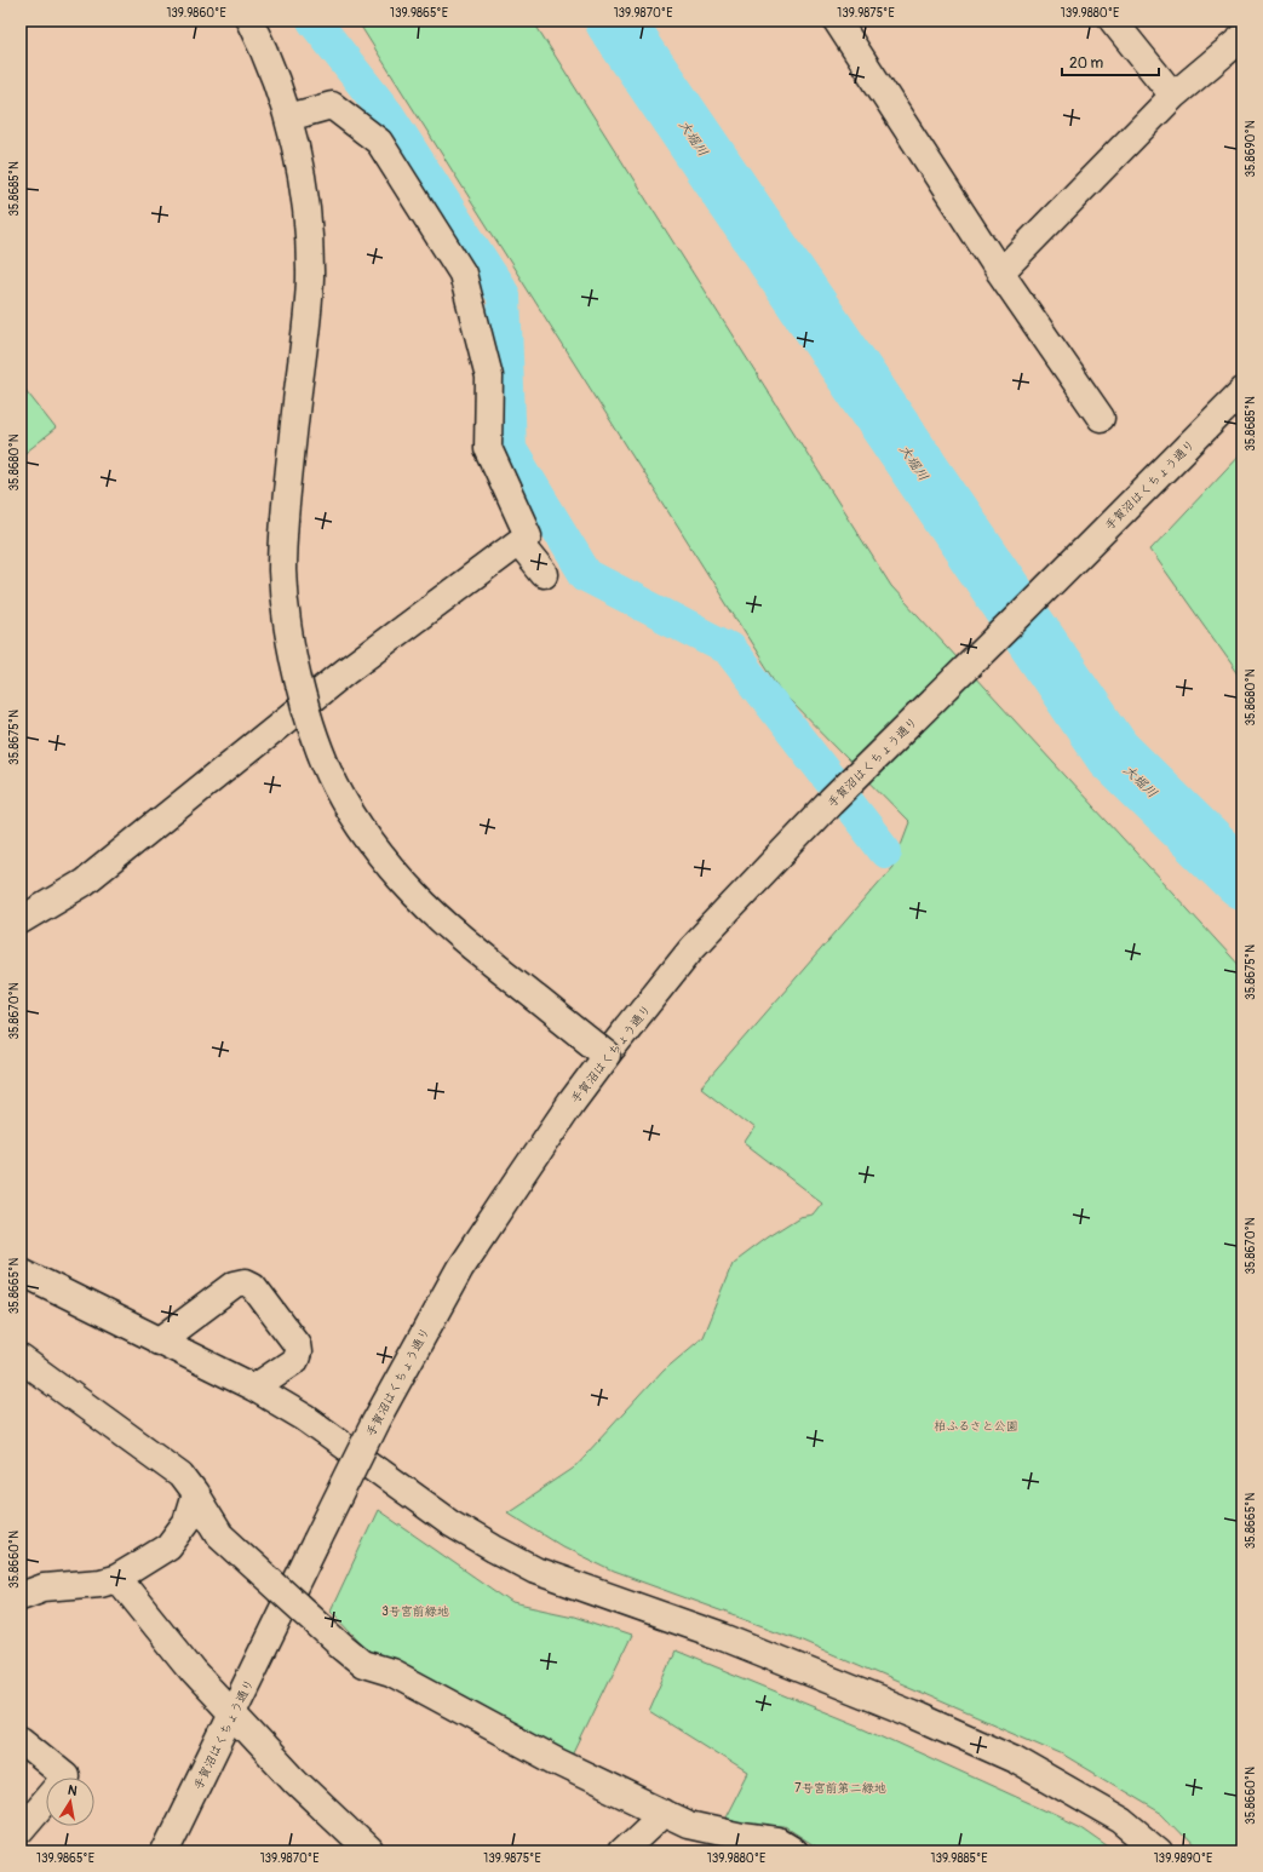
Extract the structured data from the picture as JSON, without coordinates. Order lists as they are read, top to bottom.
{
  "streets": {
    "street": ["手賀沼はくちょう通り"]
  },
  "water": ["大堀川"],
  "parks": ["柏ふるさと公園", "3号宮前緑地", "7号宮前第二緑地"],
  "scale_bar": "20 m",
  "north": "top",
  "coordinates": [
    "139.9860°E",
    "139.9865°E",
    "139.9870°E",
    "139.9875°E",
    "139.9880°E",
    "35.8690°N",
    "35.8685°N",
    "35.8680°N",
    "35.8675°N",
    "35.8670°N",
    "35.8665°N",
    "35.8660°N",
    "139.9885°E",
    "139.9890°E"
  ]
}
